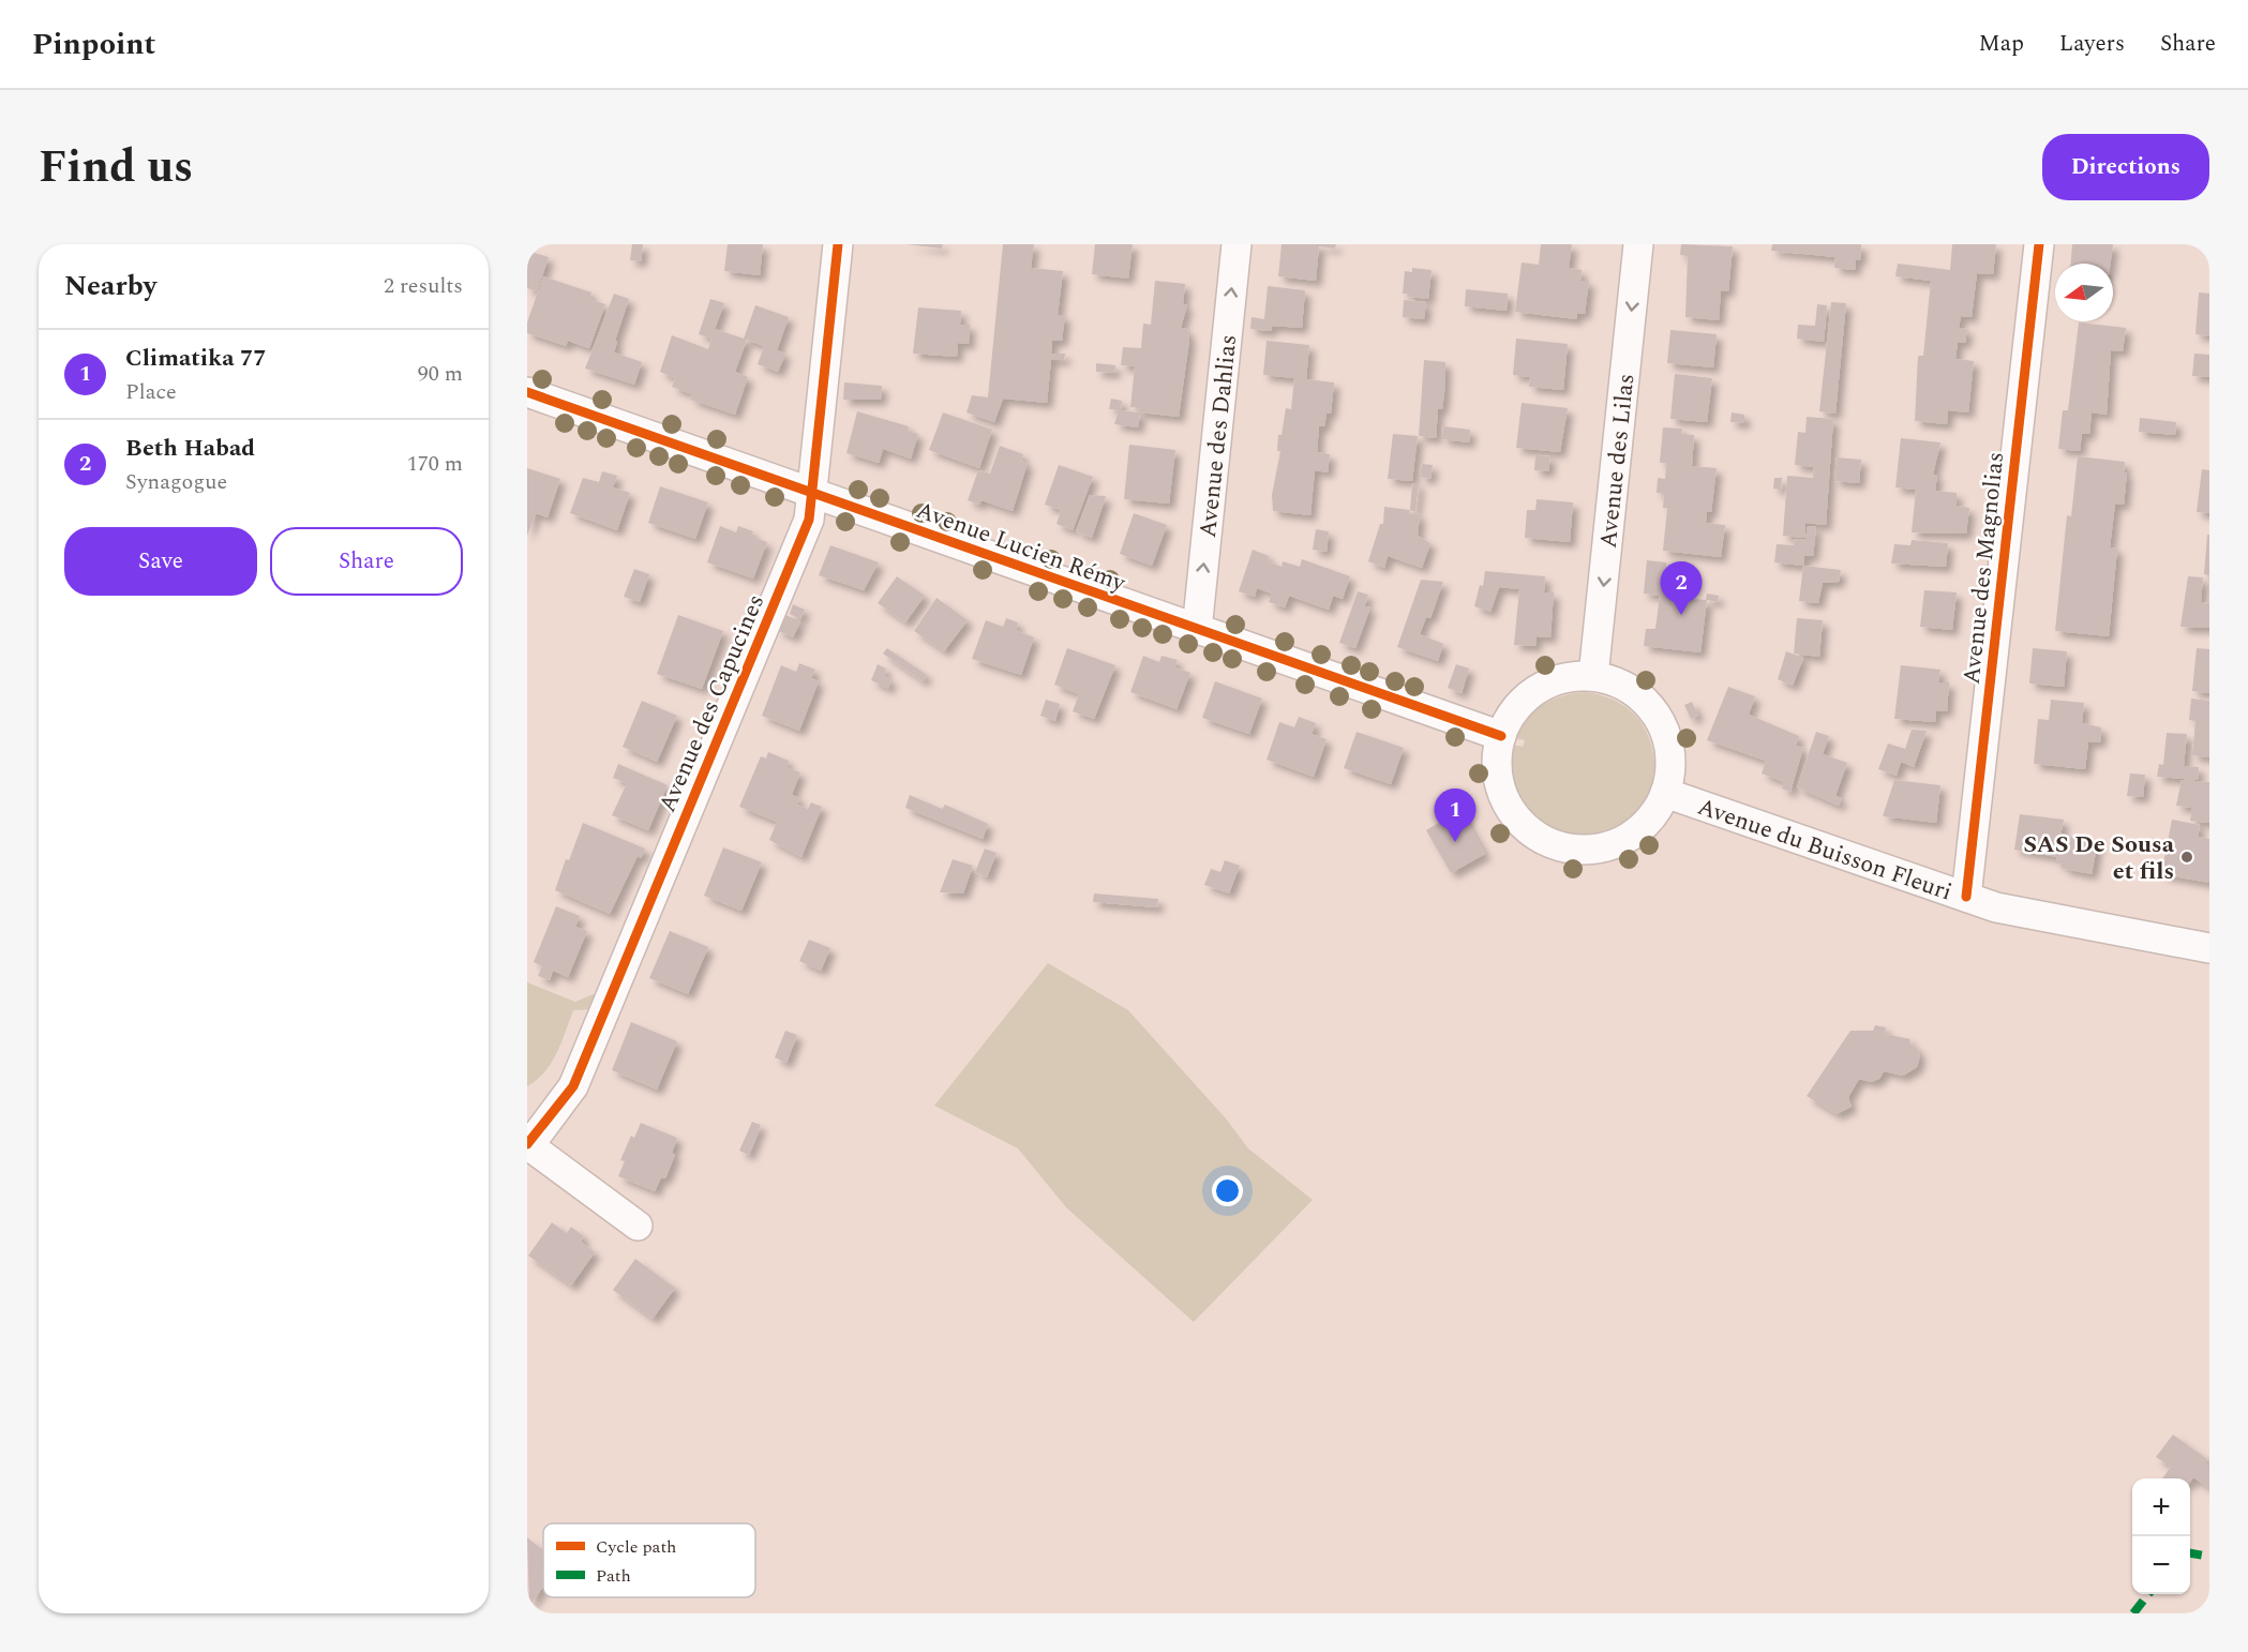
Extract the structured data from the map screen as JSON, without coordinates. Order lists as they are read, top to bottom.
{
  "streets": {
    "street": [
      "Avenue des Dahlias",
      "Avenue des Lilas",
      "Avenue Lucien Rémy",
      "Avenue des Magnolias",
      "Avenue des Capucines",
      "Avenue du Buisson Fleuri"
    ]
  },
  "crossings": [
    ["Avenue des Dahlias", "Avenue Lucien Rémy"],
    ["Avenue des Lilas", "Avenue Lucien Rémy"],
    ["Avenue des Lilas", "Avenue du Buisson Fleuri"],
    ["Avenue Lucien Rémy", "Avenue des Capucines"],
    ["Avenue Lucien Rémy", "Avenue du Buisson Fleuri"],
    ["Avenue des Magnolias", "Avenue du Buisson Fleuri"]
  ],
  "one_way": ["Avenue des Dahlias", "Avenue des Lilas"],
  "places": ["SAS De Sousa et fils"],
  "legend": ["Cycle path", "Path"],
  "north": "left",
  "page": {
    "header": "Pinpoint",
    "nav": ["Map", "Layers", "Share"],
    "title": "Find us",
    "buttons": [
      "Directions",
      ["Save", "Share"]
    ],
    "heading": ["Nearby", "2 results"],
    "list": [
      {
        "mark": "1",
        "name": "Climatika 77",
        "note": "Place",
        "value": "90 m"
      },
      {
        "mark": "2",
        "name": "Beth Habad",
        "note": "Synagogue",
        "value": "170 m"
      }
    ],
    "pins": ["2", "1"],
    "map_buttons": ["+", "−"]
  }
}
